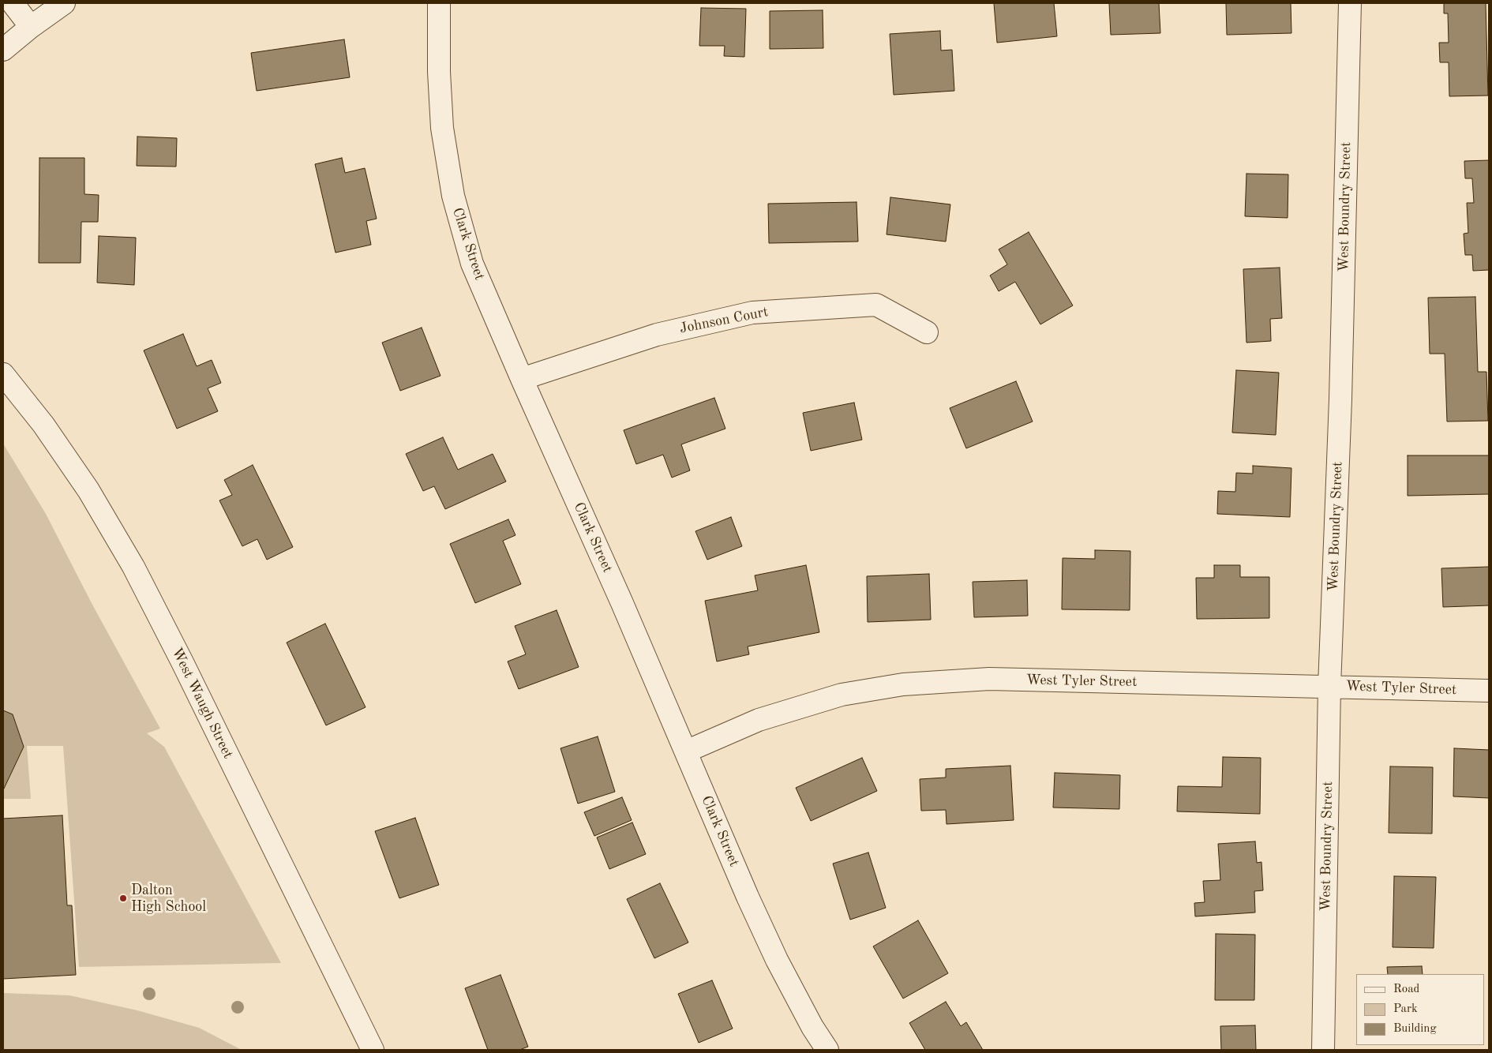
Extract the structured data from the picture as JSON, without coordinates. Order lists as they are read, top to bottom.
{
  "streets": {
    "street": [
      "West Boundry Street",
      "Clark Street",
      "Johnson Court",
      "West Tyler Street",
      "West Waugh Street"
    ]
  },
  "crossings": [
    ["West Boundry Street", "West Tyler Street"],
    ["Clark Street", "Johnson Court"],
    ["Clark Street", "West Tyler Street"]
  ],
  "places": ["Dalton High School"],
  "legend": ["Road", "Park", "Building"]
}
